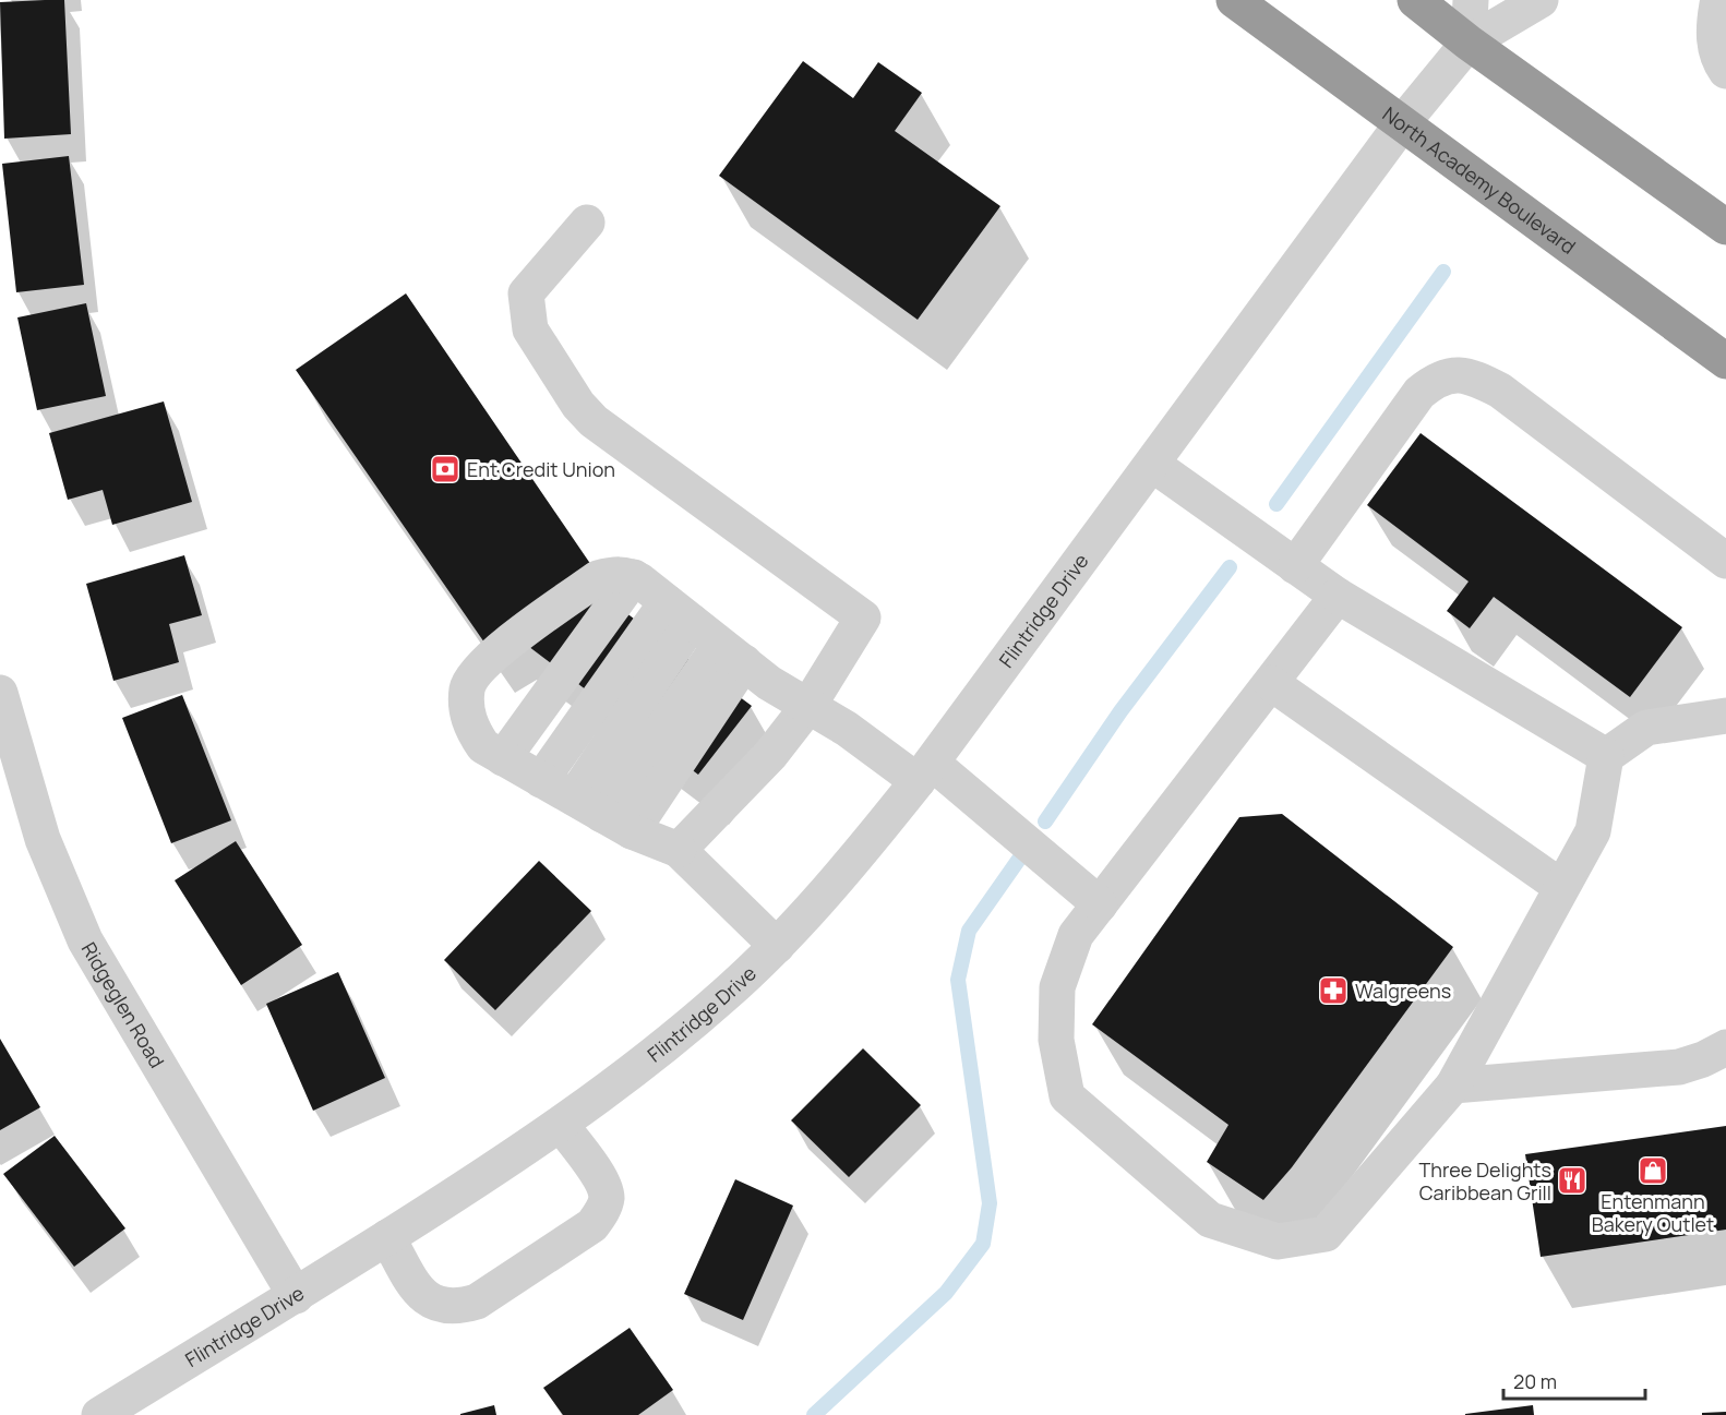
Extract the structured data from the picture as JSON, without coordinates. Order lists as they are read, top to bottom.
{
  "streets": {
    "highway": ["North Academy Boulevard"],
    "street": ["Flintridge Drive", "Ridgeglen Road"]
  },
  "crossings": [
    ["North Academy Boulevard", "Flintridge Drive"],
    ["Flintridge Drive", "Ridgeglen Road"]
  ],
  "places": {
    "bank": ["Ent Credit Union"],
    "pharmacy": ["Walgreens"],
    "shop": ["Entenmann Bakery Outlet"],
    "restaurant": ["Three Delights Caribbean Grill"]
  },
  "scale_bar": "20 m"
}
